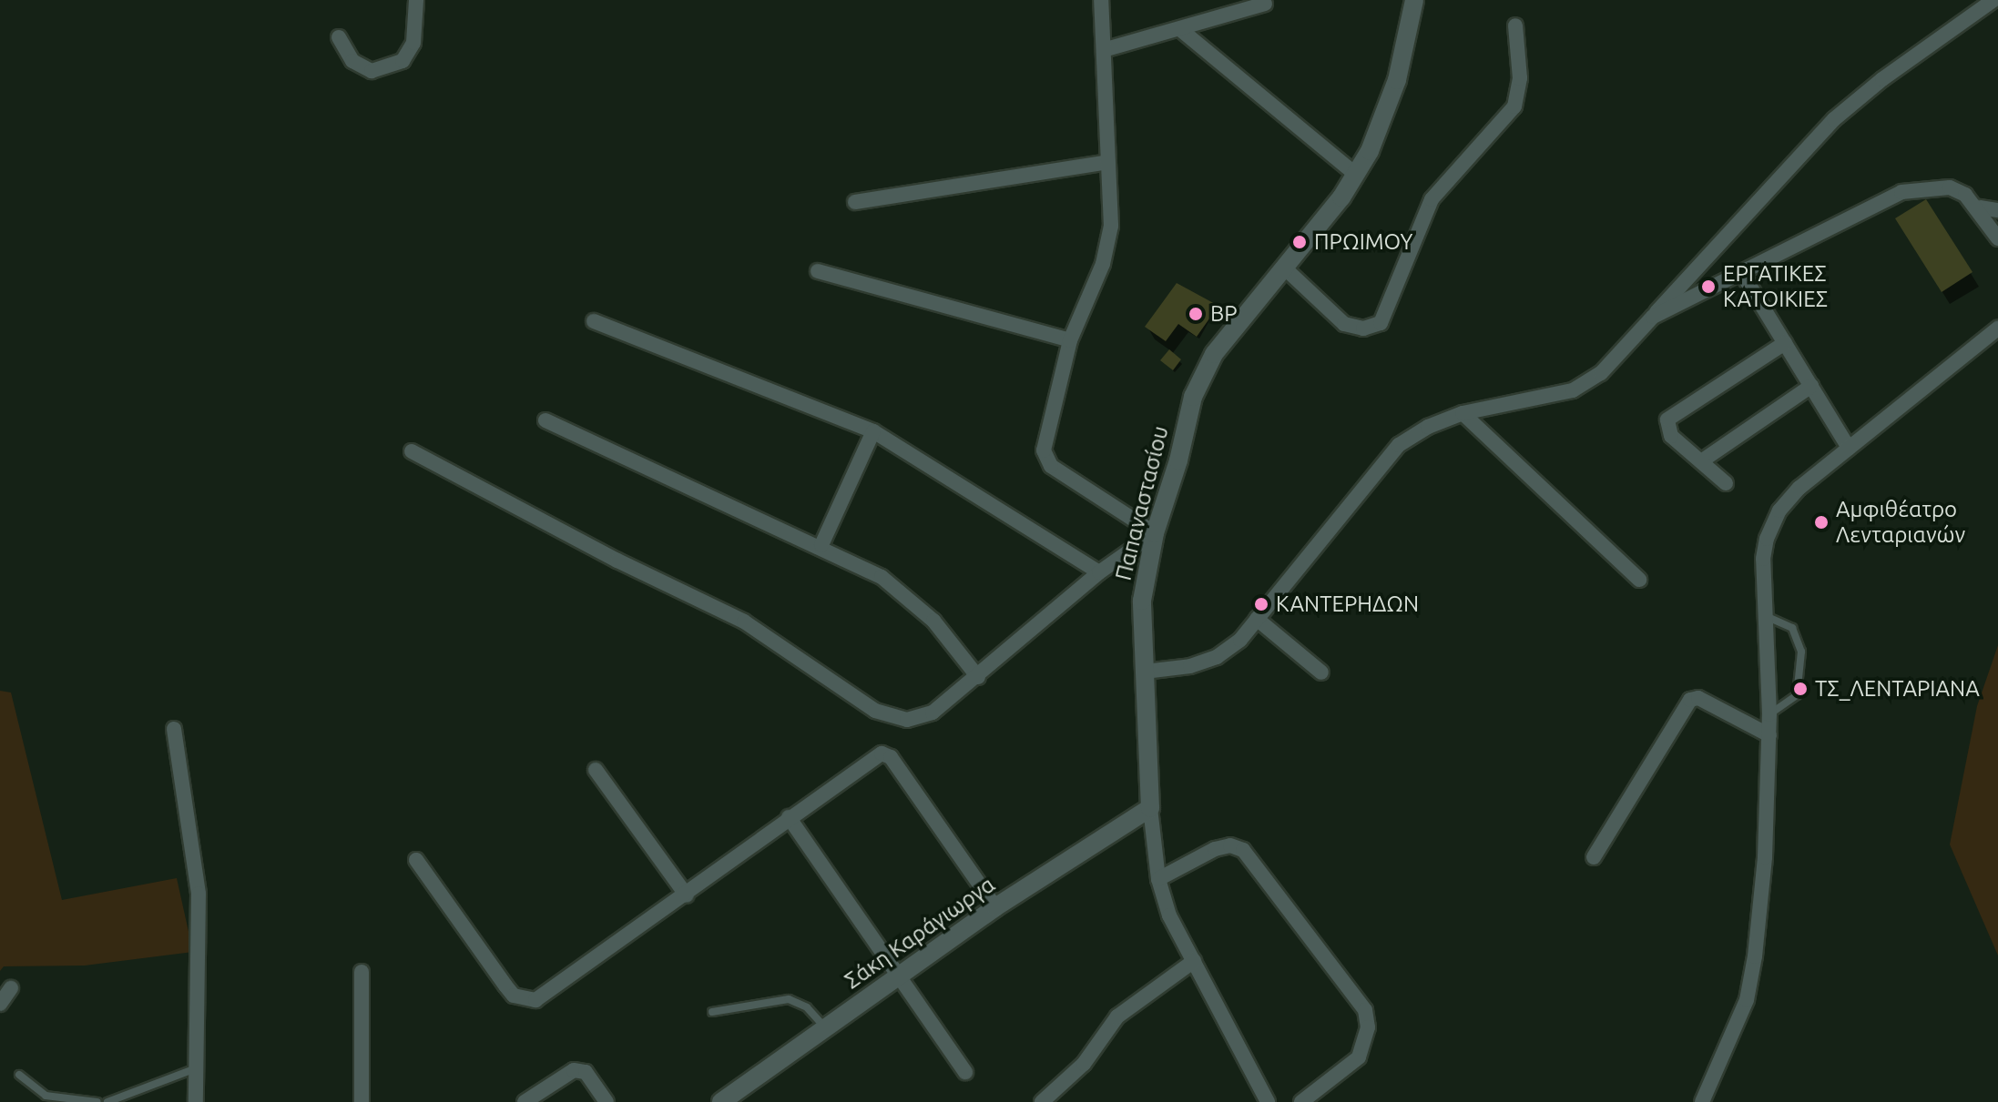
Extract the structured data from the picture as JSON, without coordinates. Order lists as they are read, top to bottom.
{
  "streets": {
    "street": ["Παπαναστασίου", "Σάκη Καράγιωργα"]
  },
  "crossings": [
    ["Παπαναστασίου", "Σάκη Καράγιωργα"]
  ],
  "places": [
    "ΠΡΩΙΜΟΥ",
    "ΕΡΓΑΤΙΚΕΣ ΚΑΤΟΙΚΙΕΣ",
    "BP",
    "Αμφιθέατρο Λενταριανών",
    "ΚΑΝΤΕΡΗΔΩΝ",
    "ΤΣ_ΛΕΝΤΑΡΙΑΝΑ"
  ]
}
